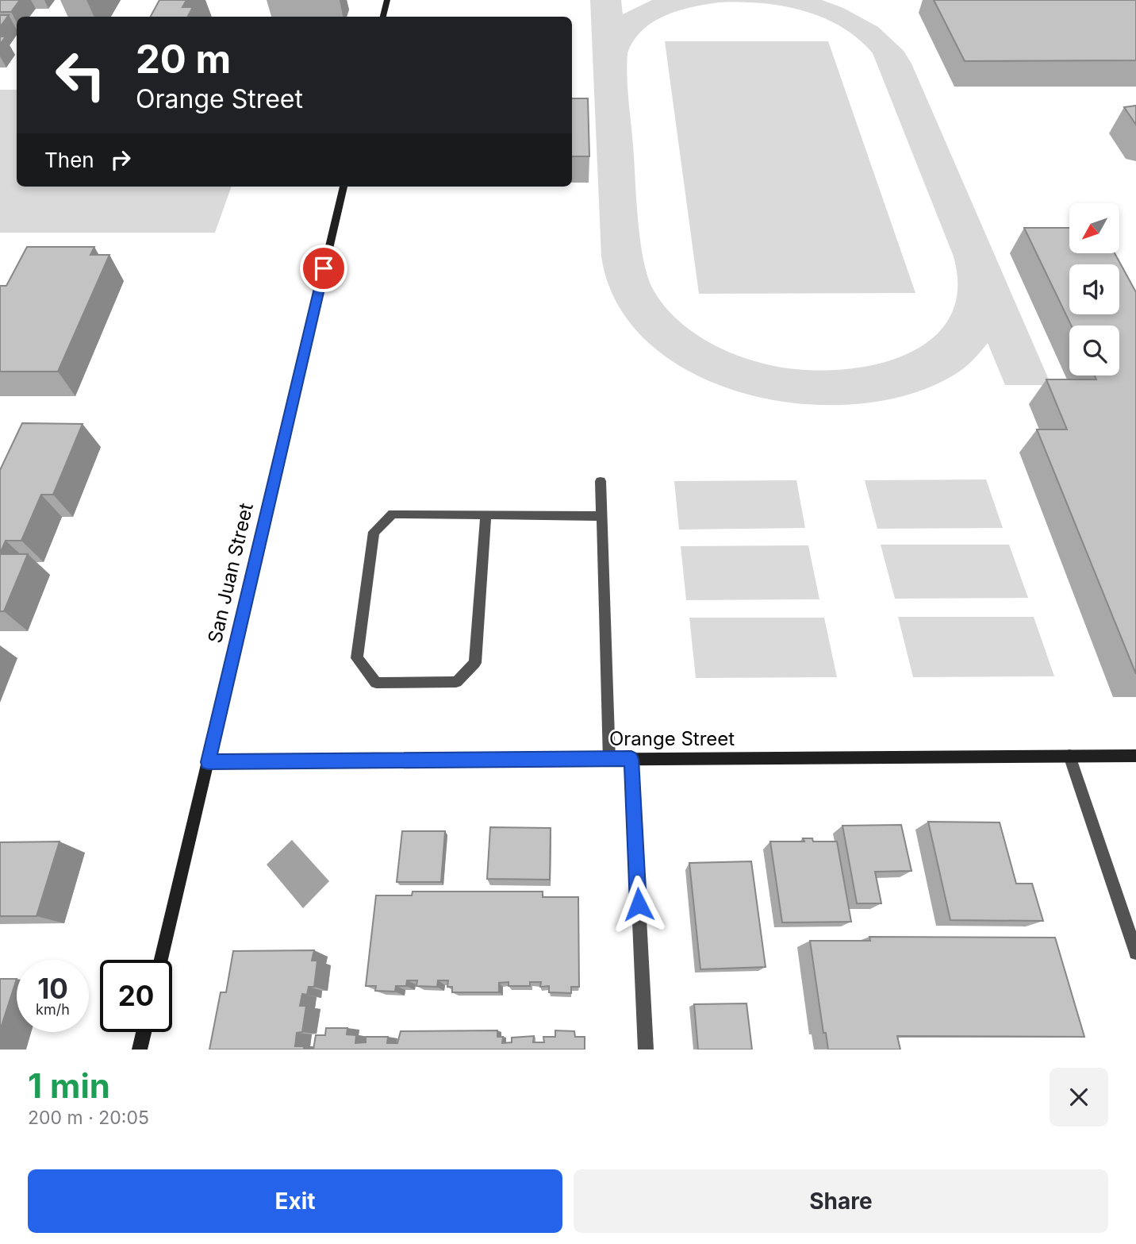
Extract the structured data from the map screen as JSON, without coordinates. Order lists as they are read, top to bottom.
{
  "streets": {
    "main road": ["San Juan Street", "Orange Street"]
  },
  "crossings": [
    ["San Juan Street", "Orange Street"]
  ],
  "north": "bottom left",
  "page": {
    "turn": ["20 m", "Orange Street"],
    "then": "Then",
    "speed": "10 km/h",
    "limit": "20",
    "heading": ["1 min", "200 m · 20:05"],
    "buttons": ["Exit", "Share"]
  }
}
